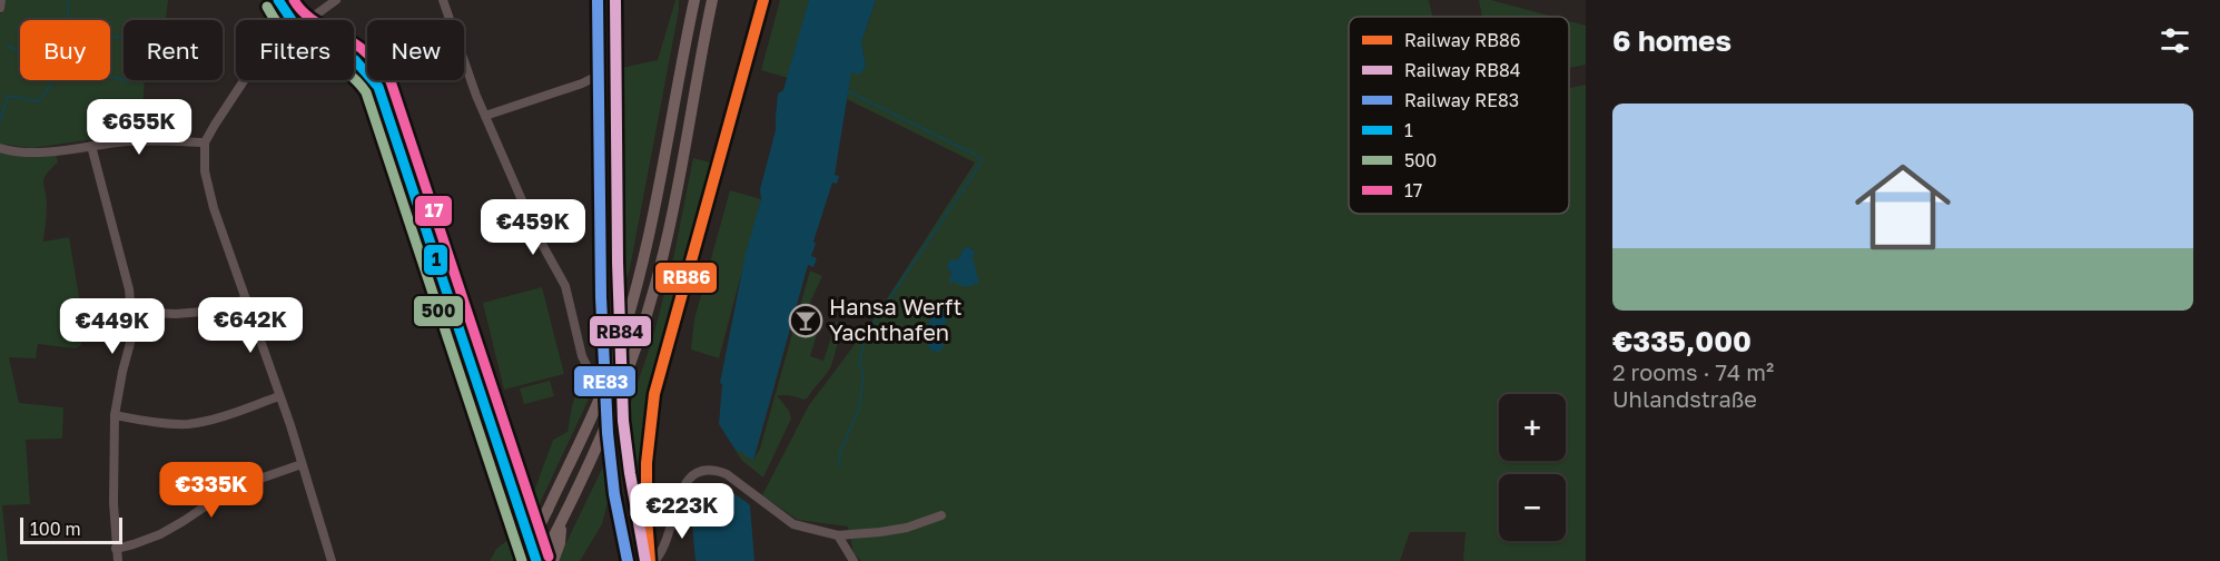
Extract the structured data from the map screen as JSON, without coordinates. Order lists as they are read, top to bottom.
{
  "places": {
    "bar": ["Hansa Werft Yachthafen"]
  },
  "lines": [
    "rail line RB86",
    "rail line RB84",
    "rail line RE83",
    "transit line 1",
    "transit line 17",
    "transit line 500"
  ],
  "legend": [
    "Railway RB86",
    "Railway RB84",
    "Railway RE83",
    "1",
    "500",
    "17"
  ],
  "scale_bar": "100 m",
  "page": {
    "heading": "6 homes",
    "chip": [
      "Buy",
      "Rent",
      "Filters",
      "New"
    ],
    "list": [
      {
        "name": "€335,000",
        "note": "2 rooms · 74 m² · Uhlandstraße"
      }
    ],
    "price": [
      "€655K",
      "€459K",
      "€642K",
      "€449K",
      "€335K",
      "€223K"
    ],
    "map_buttons": ["+", "−"],
    "scale": "100 m"
  }
}
